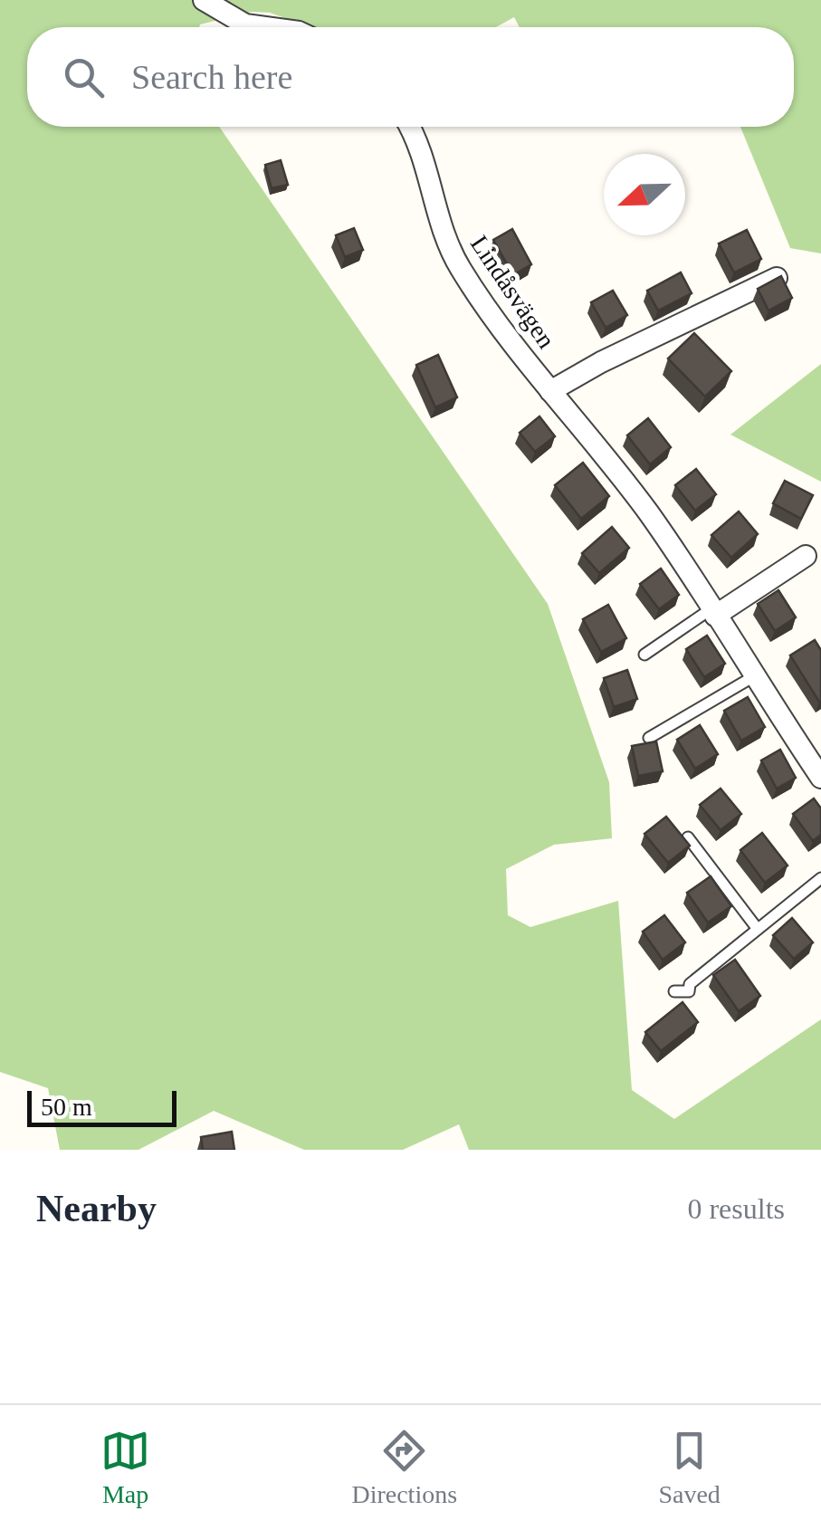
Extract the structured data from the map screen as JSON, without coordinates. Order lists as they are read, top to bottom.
{
  "streets": {
    "street": ["Lindåsvägen"]
  },
  "scale_bar": "50 m",
  "north": "left",
  "page": {
    "search": "Search here",
    "scale": "50 m",
    "heading": ["Nearby", "0 results"],
    "nav": ["Map", "Directions", "Saved"]
  }
}
